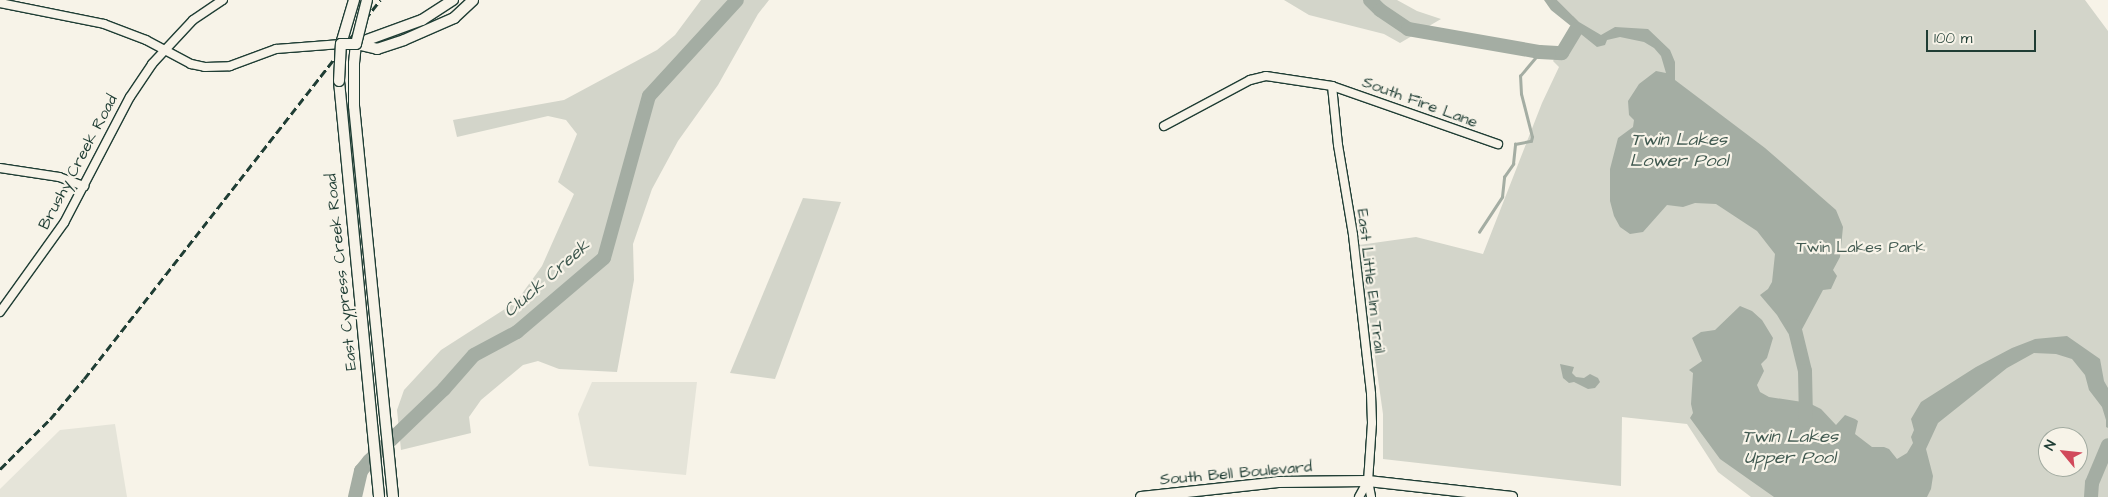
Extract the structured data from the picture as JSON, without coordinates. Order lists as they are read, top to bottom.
{
  "streets": {
    "main road": ["East Cypress Creek Road", "South Bell Boulevard"],
    "street": ["South Fire Lane", "Brushy Creek Road", "East Little Elm Trail"]
  },
  "crossings": [
    ["South Fire Lane", "East Little Elm Trail"],
    ["East Little Elm Trail", "South Bell Boulevard"]
  ],
  "water": ["Twin Lakes Lower Pool", "Cluck Creek", "Twin Lakes Upper Pool"],
  "parks": ["Twin Lakes Park"],
  "scale_bar": "100 m",
  "north": "top left"
}
